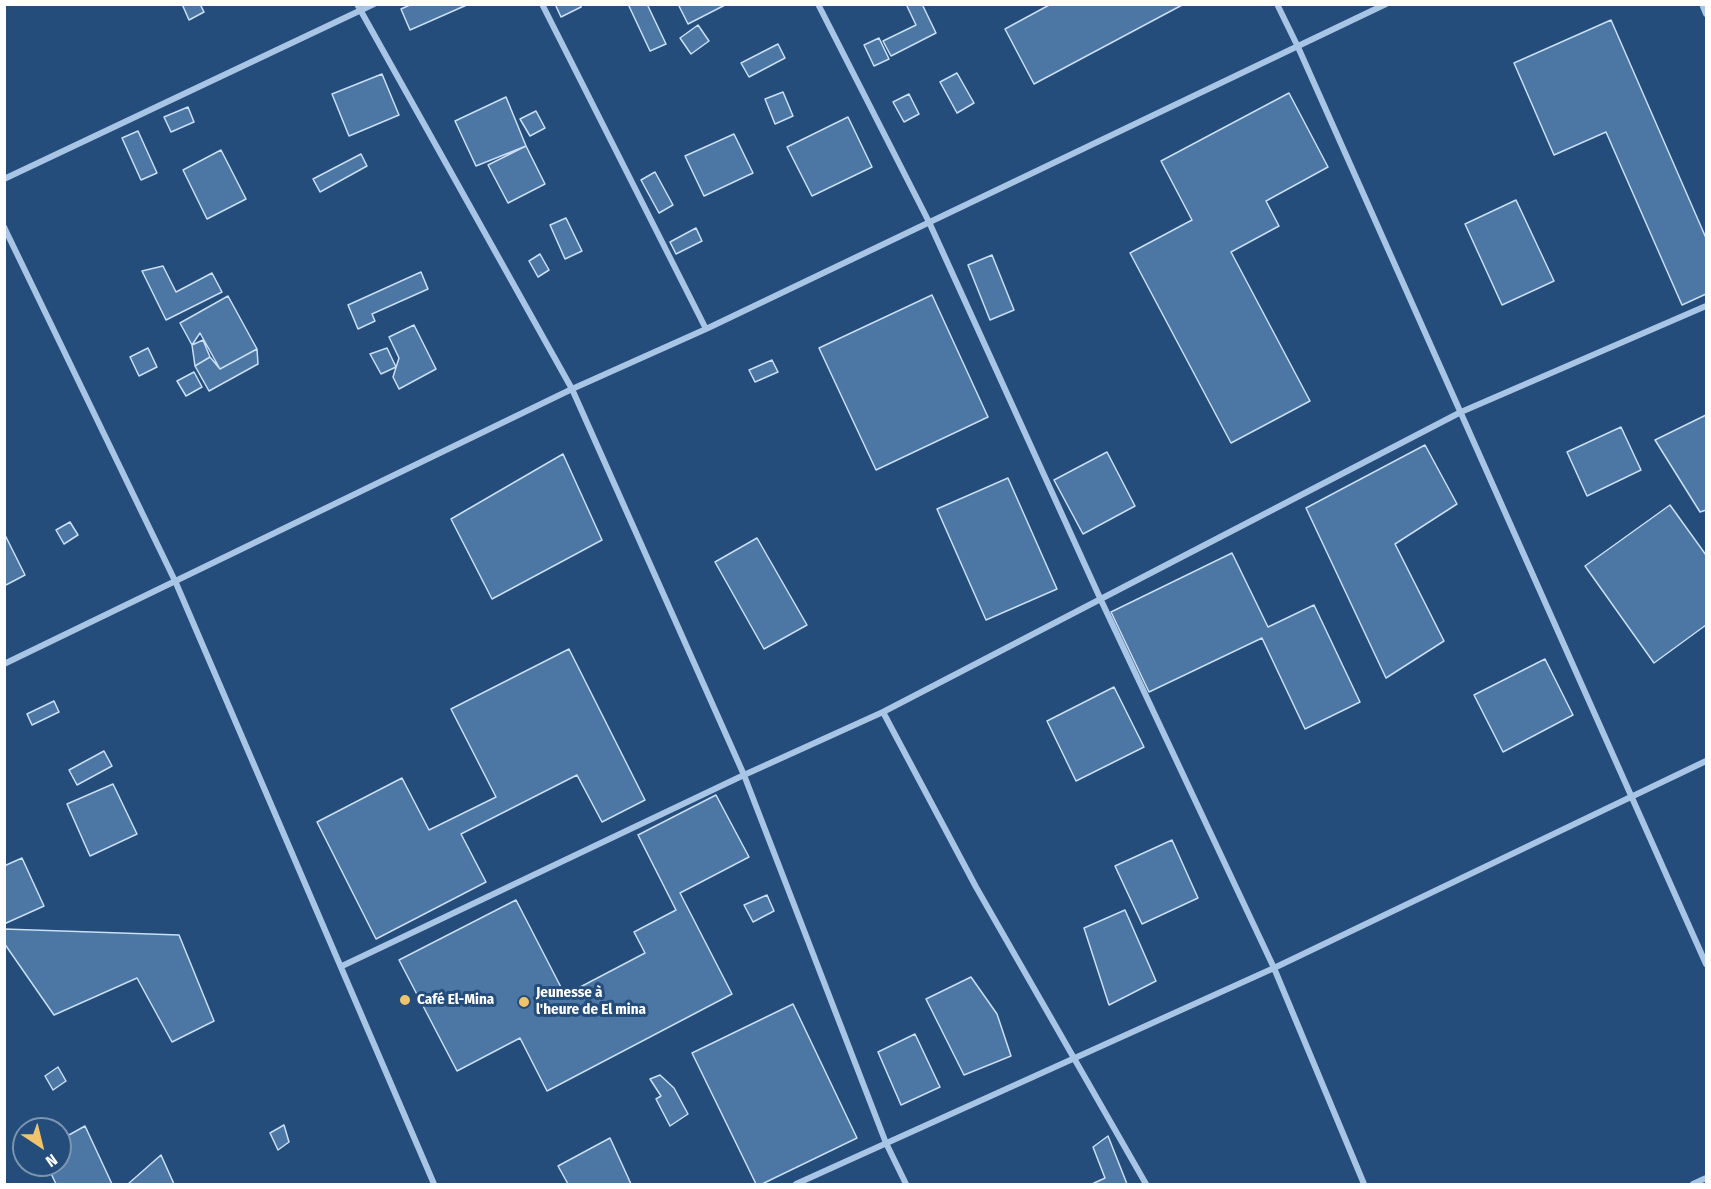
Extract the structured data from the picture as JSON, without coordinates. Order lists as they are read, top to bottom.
{
  "places": ["Café El-Mina", "Jeunesse à l'heure de El mina"],
  "north": "bottom right"
}
